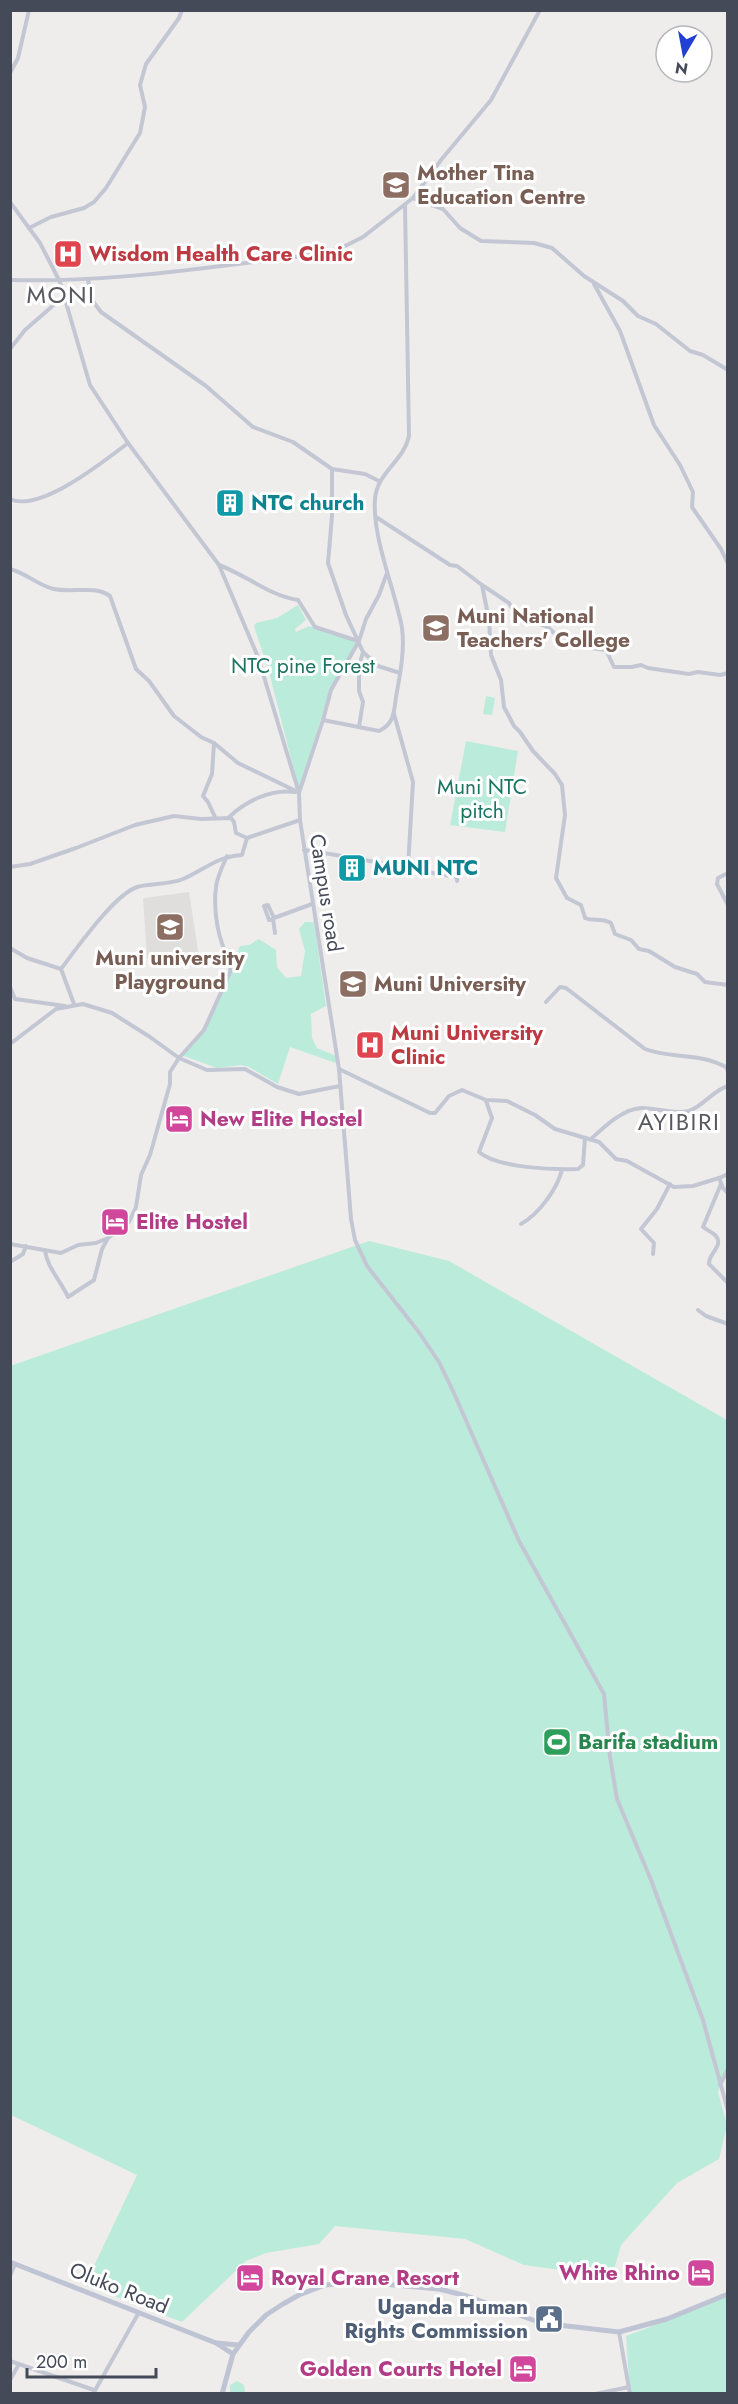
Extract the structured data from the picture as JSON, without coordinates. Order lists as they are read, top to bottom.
{
  "streets": {
    "main road": ["Oluko Road"],
    "street": ["Campus road"]
  },
  "districts": ["MONI", "AYIBIRI"],
  "parks": ["NTC pine Forest", "Muni NTC pitch"],
  "places": {
    "school or university": [
      "Mother Tina Education Centre",
      "Muni National Teachers' College",
      "Muni university Playground",
      "Muni University"
    ],
    "hospital": ["Wisdom Health Care Clinic", "Muni University Clinic"],
    "building": ["NTC church", "MUNI NTC"],
    "hotel": [
      "New Elite Hostel",
      "Elite Hostel",
      "White Rhino",
      "Royal Crane Resort",
      "Golden Courts Hotel"
    ],
    "sports": ["Barifa stadium"],
    "public building": ["Uganda Human Rights Commission"]
  },
  "scale_bar": "200 m",
  "north": "bottom"
}
